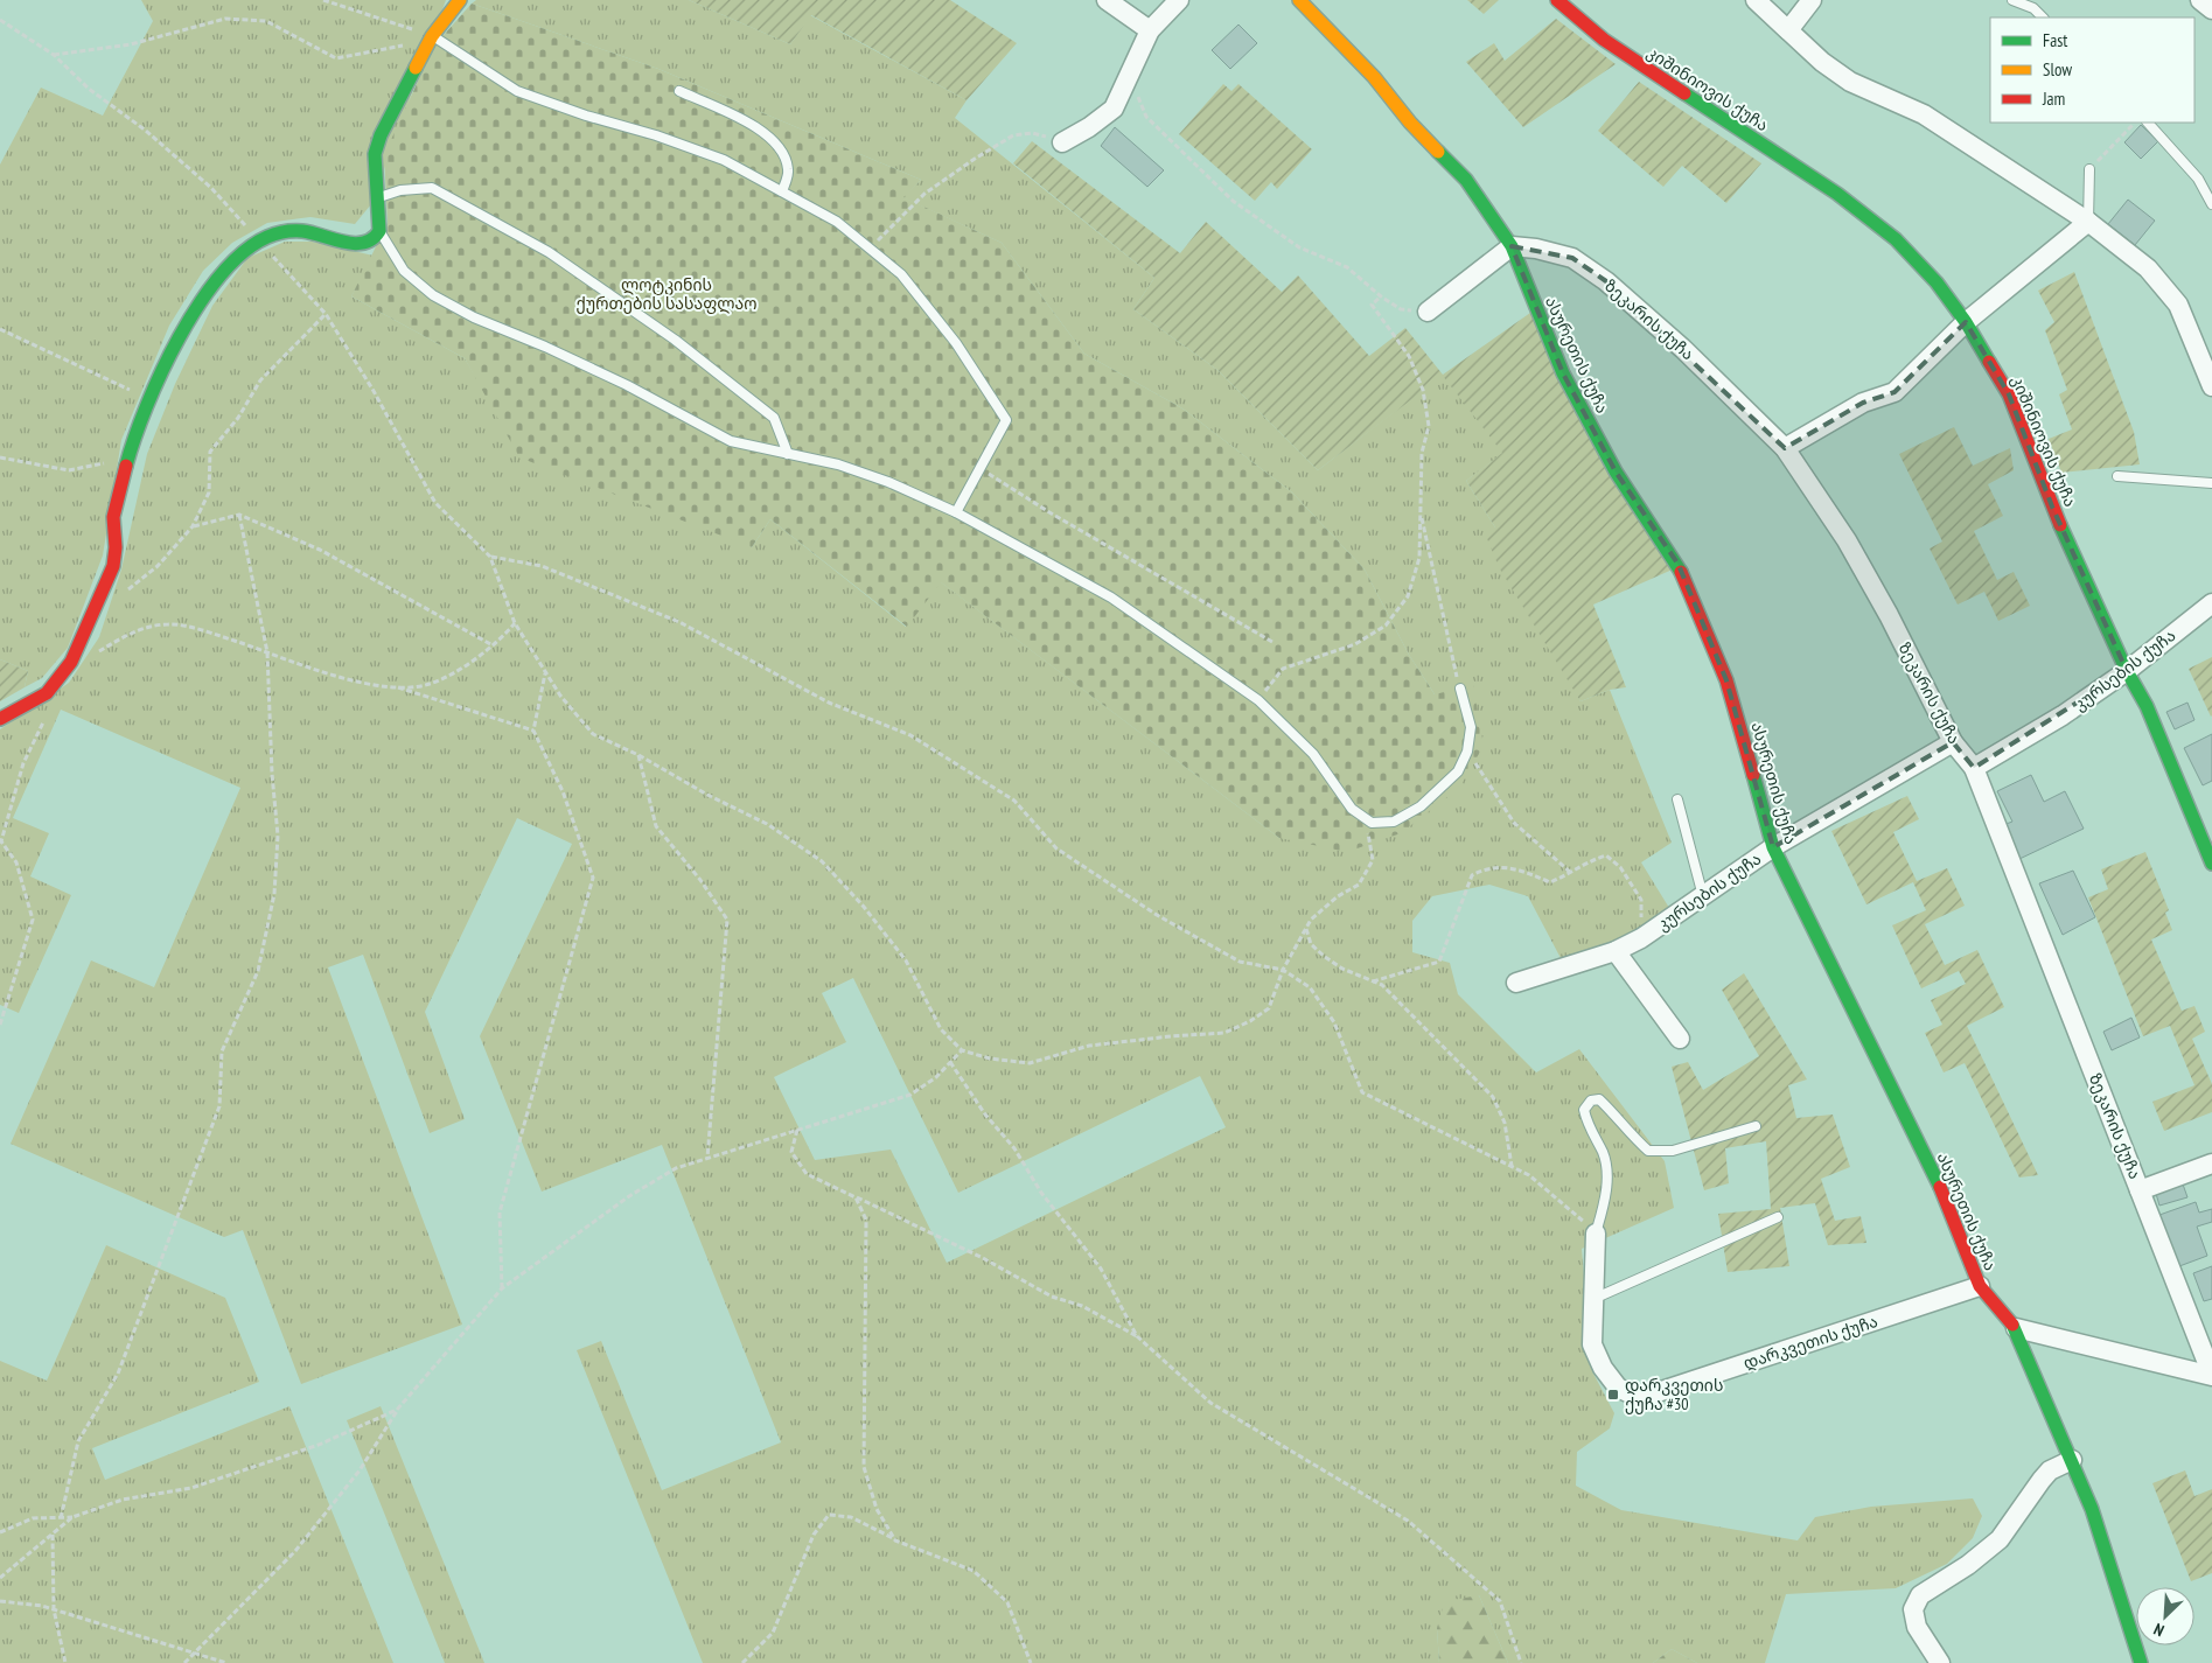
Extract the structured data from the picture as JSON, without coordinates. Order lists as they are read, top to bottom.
{
  "streets": {
    "street": [
      "კიშინიოვის ქუჩა",
      "ზეკარის ქუჩა",
      "ასურეთის ქუჩა",
      "კურსების ქუჩა",
      "დარკვეთის ქუჩა"
    ]
  },
  "crossings": [
    ["კიშინიოვის ქუჩა", "კურსების ქუჩა"],
    ["ზეკარის ქუჩა", "ასურეთის ქუჩა"],
    ["ზეკარის ქუჩა", "კურსების ქუჩა"],
    ["ასურეთის ქუჩა", "კურსების ქუჩა"],
    ["ასურეთის ქუჩა", "დარკვეთის ქუჩა"]
  ],
  "parks": ["ლოტკინის ქურთების სასაფლაო"],
  "places": {
    "transit": ["დარკვეთის ქუჩა #30"]
  },
  "legend": ["Fast", "Slow", "Jam"],
  "north": "bottom left"
}
